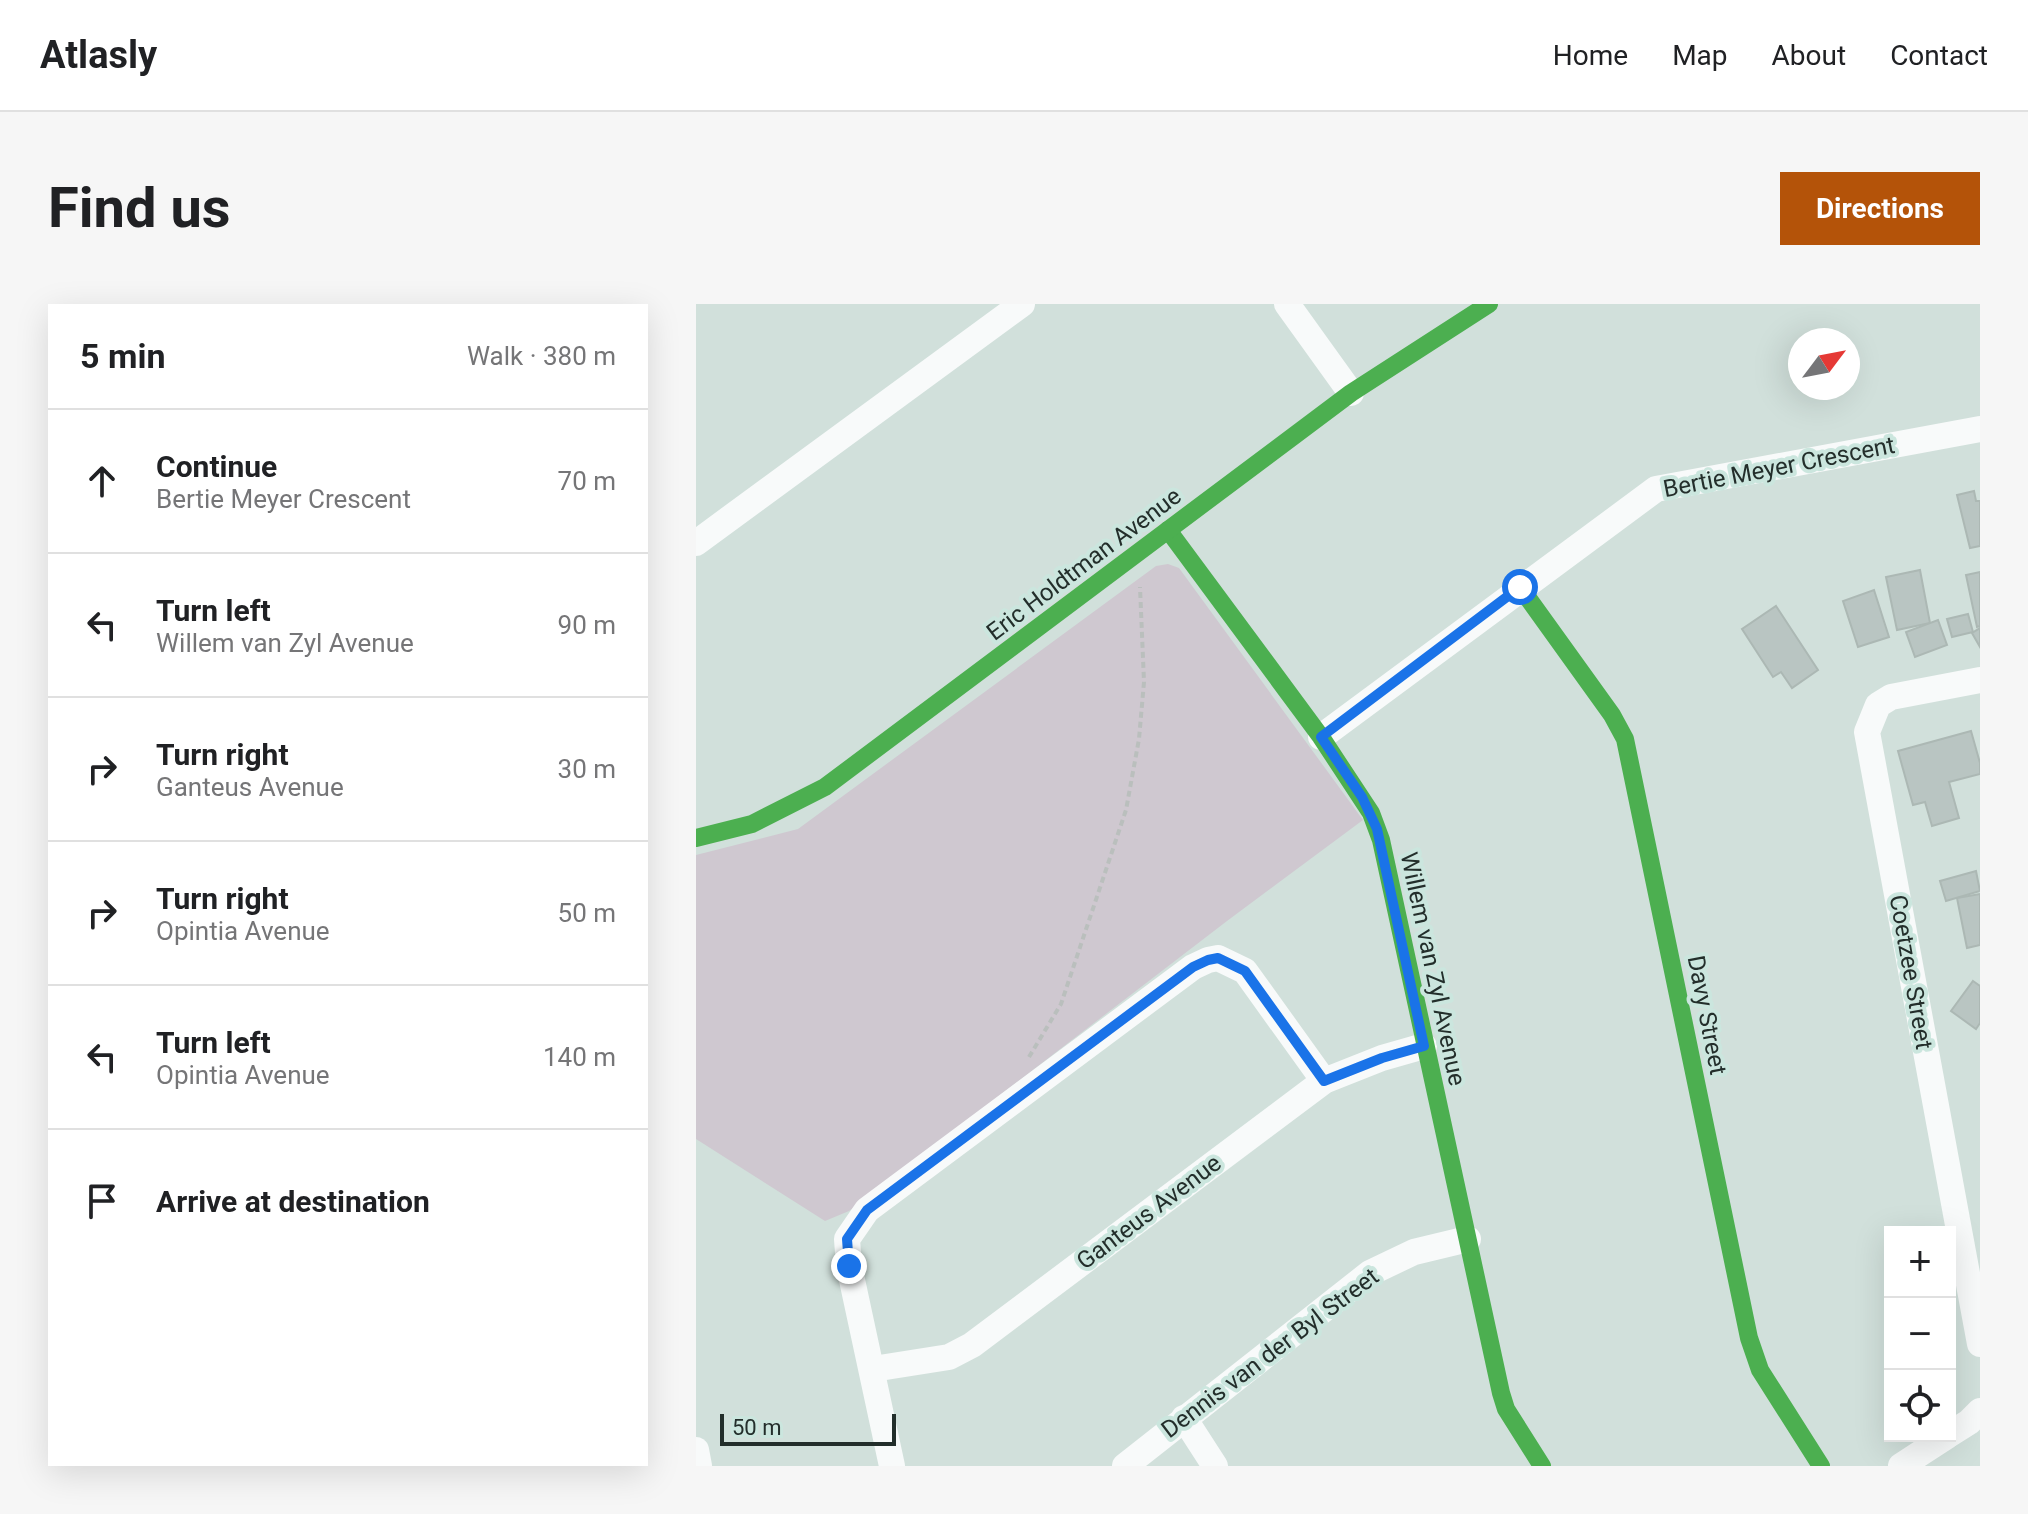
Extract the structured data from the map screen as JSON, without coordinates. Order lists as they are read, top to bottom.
{
  "streets": {
    "street": [
      "Bertie Meyer Crescent",
      "Eric Holdtman Avenue",
      "Willem van Zyl Avenue",
      "Coetzee Street",
      "Davy Street",
      "Ganteus Avenue",
      "Dennis van der Byl Street"
    ]
  },
  "crossings": [
    ["Bertie Meyer Crescent", "Willem van Zyl Avenue"],
    ["Bertie Meyer Crescent", "Davy Street"],
    ["Eric Holdtman Avenue", "Willem van Zyl Avenue"],
    ["Willem van Zyl Avenue", "Ganteus Avenue"],
    ["Willem van Zyl Avenue", "Dennis van der Byl Street"]
  ],
  "scale_bar": "50 m",
  "north": "top right",
  "page": {
    "header": "Atlasly",
    "nav": [
      "Home",
      "Map",
      "About",
      "Contact"
    ],
    "buttons": "Directions",
    "title": "Find us",
    "heading": ["5 min", "Walk · 380 m"],
    "list": [
      ["Continue", "Bertie Meyer Crescent", "70 m"],
      ["Turn left", "Willem van Zyl Avenue", "90 m"],
      ["Turn right", "Ganteus Avenue", "30 m"],
      ["Turn right", "Opintia Avenue", "50 m"],
      ["Turn left", "Opintia Avenue", "140 m"],
      "Arrive at destination"
    ],
    "map_buttons": ["+", "−"],
    "scale": "50 m"
  }
}
